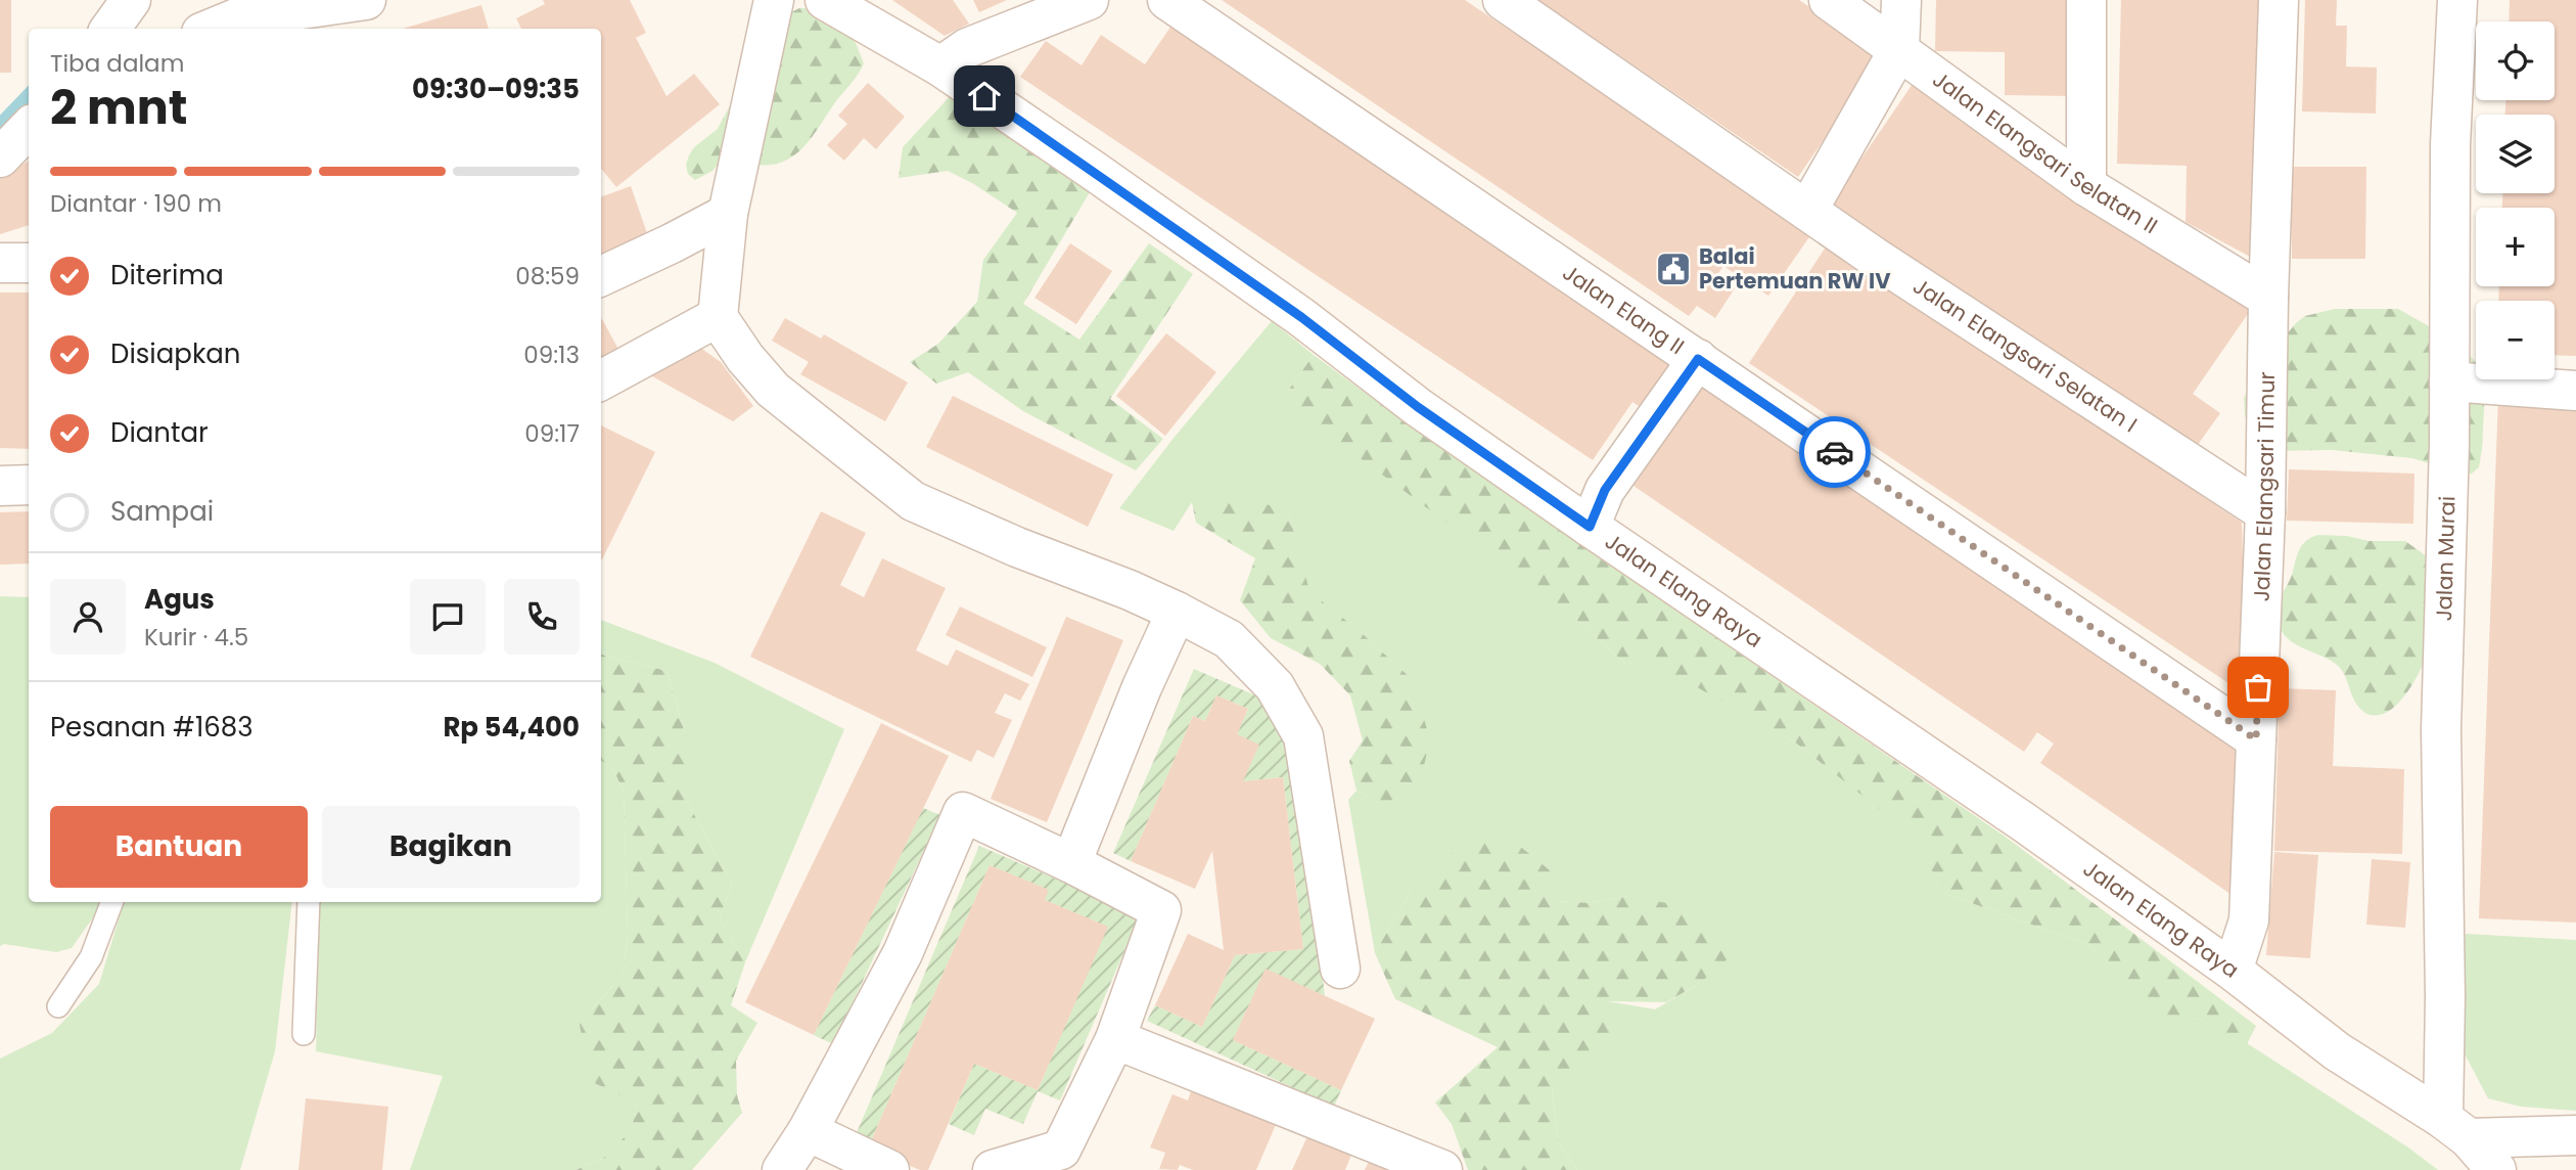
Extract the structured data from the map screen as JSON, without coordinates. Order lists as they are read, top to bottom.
{
  "streets": {
    "street": [
      "Jalan Elangsari Selatan II",
      "Jalan Elang II",
      "Jalan Elangsari Selatan I",
      "Jalan Elangsari Timur",
      "Jalan Murai",
      "Jalan Elang Raya"
    ]
  },
  "crossings": [
    ["Jalan Elangsari Selatan II", "Jalan Elangsari Timur"],
    ["Jalan Elang II", "Jalan Elangsari Timur"],
    ["Jalan Elangsari Selatan I", "Jalan Elangsari Timur"],
    ["Jalan Elangsari Timur", "Jalan Elang Raya"],
    ["Jalan Murai", "Jalan Elang Raya"]
  ],
  "places": {
    "public building": ["Balai Pertemuan RW IV"]
  },
  "page": {
    "map_buttons": ["+", "−"],
    "heading": ["2 mnt", "Tiba dalam", "09:30–09:35"],
    "panel": [
      "Agus",
      "Kurir · 4.5",
      "Pesanan #1683",
      "Rp 54,400"
    ],
    "bar": "Diantar · 190 m",
    "list": [
      ["Diterima", "08:59"],
      ["Disiapkan", "09:13"],
      ["Diantar", "09:17"],
      "Sampai"
    ],
    "buttons": ["Bantuan", "Bagikan"]
  }
}
